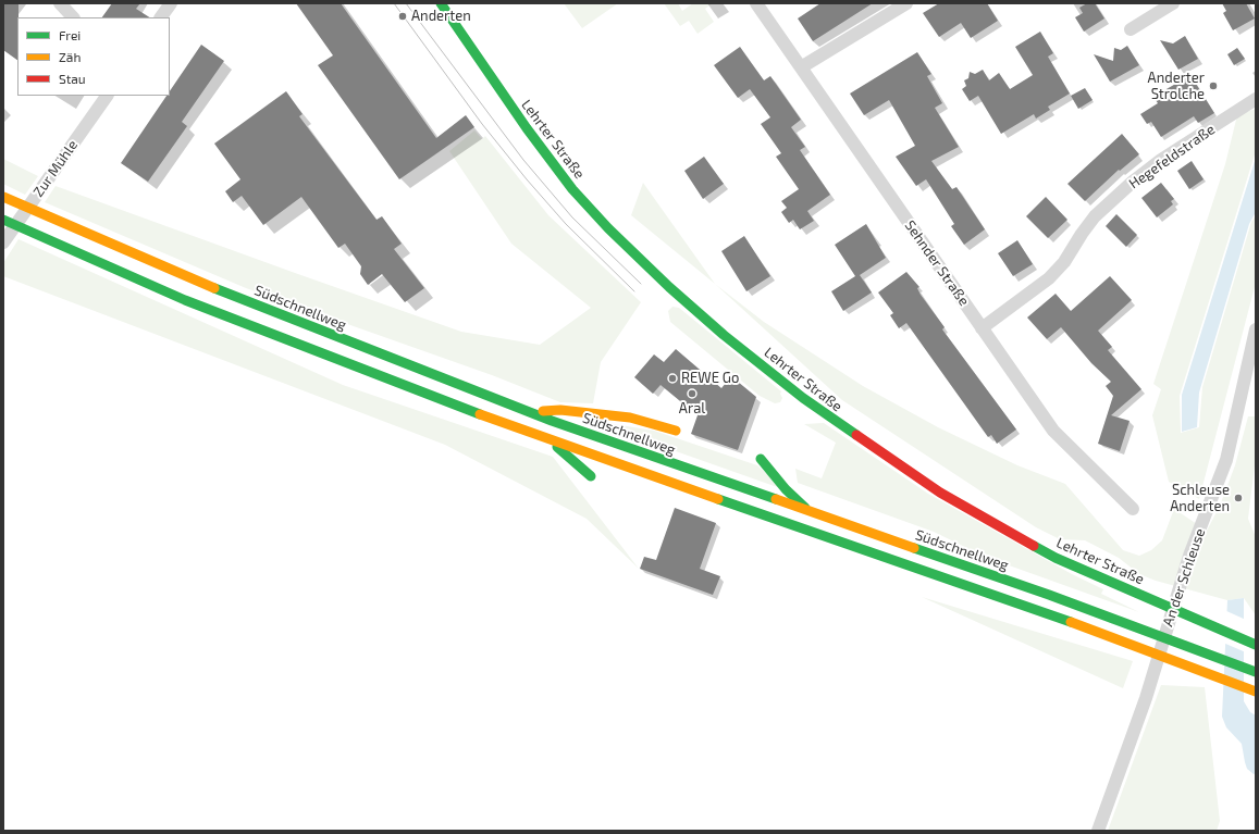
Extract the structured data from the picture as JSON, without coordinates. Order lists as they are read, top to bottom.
{
  "streets": {
    "main road": ["Lehrter Straße", "Südschnellweg"],
    "street": [
      "Hegefeldstraße",
      "Zur Mühle",
      "Sehnder Straße",
      "An der Schleuse"
    ]
  },
  "crossings": [
    ["Hegefeldstraße", "Sehnder Straße"]
  ],
  "places": [
    "Anderten",
    "Anderter Strolche",
    "REWE Go",
    "Aral",
    "Schleuse Anderten"
  ],
  "legend": ["Frei", "Zäh", "Stau"]
}
